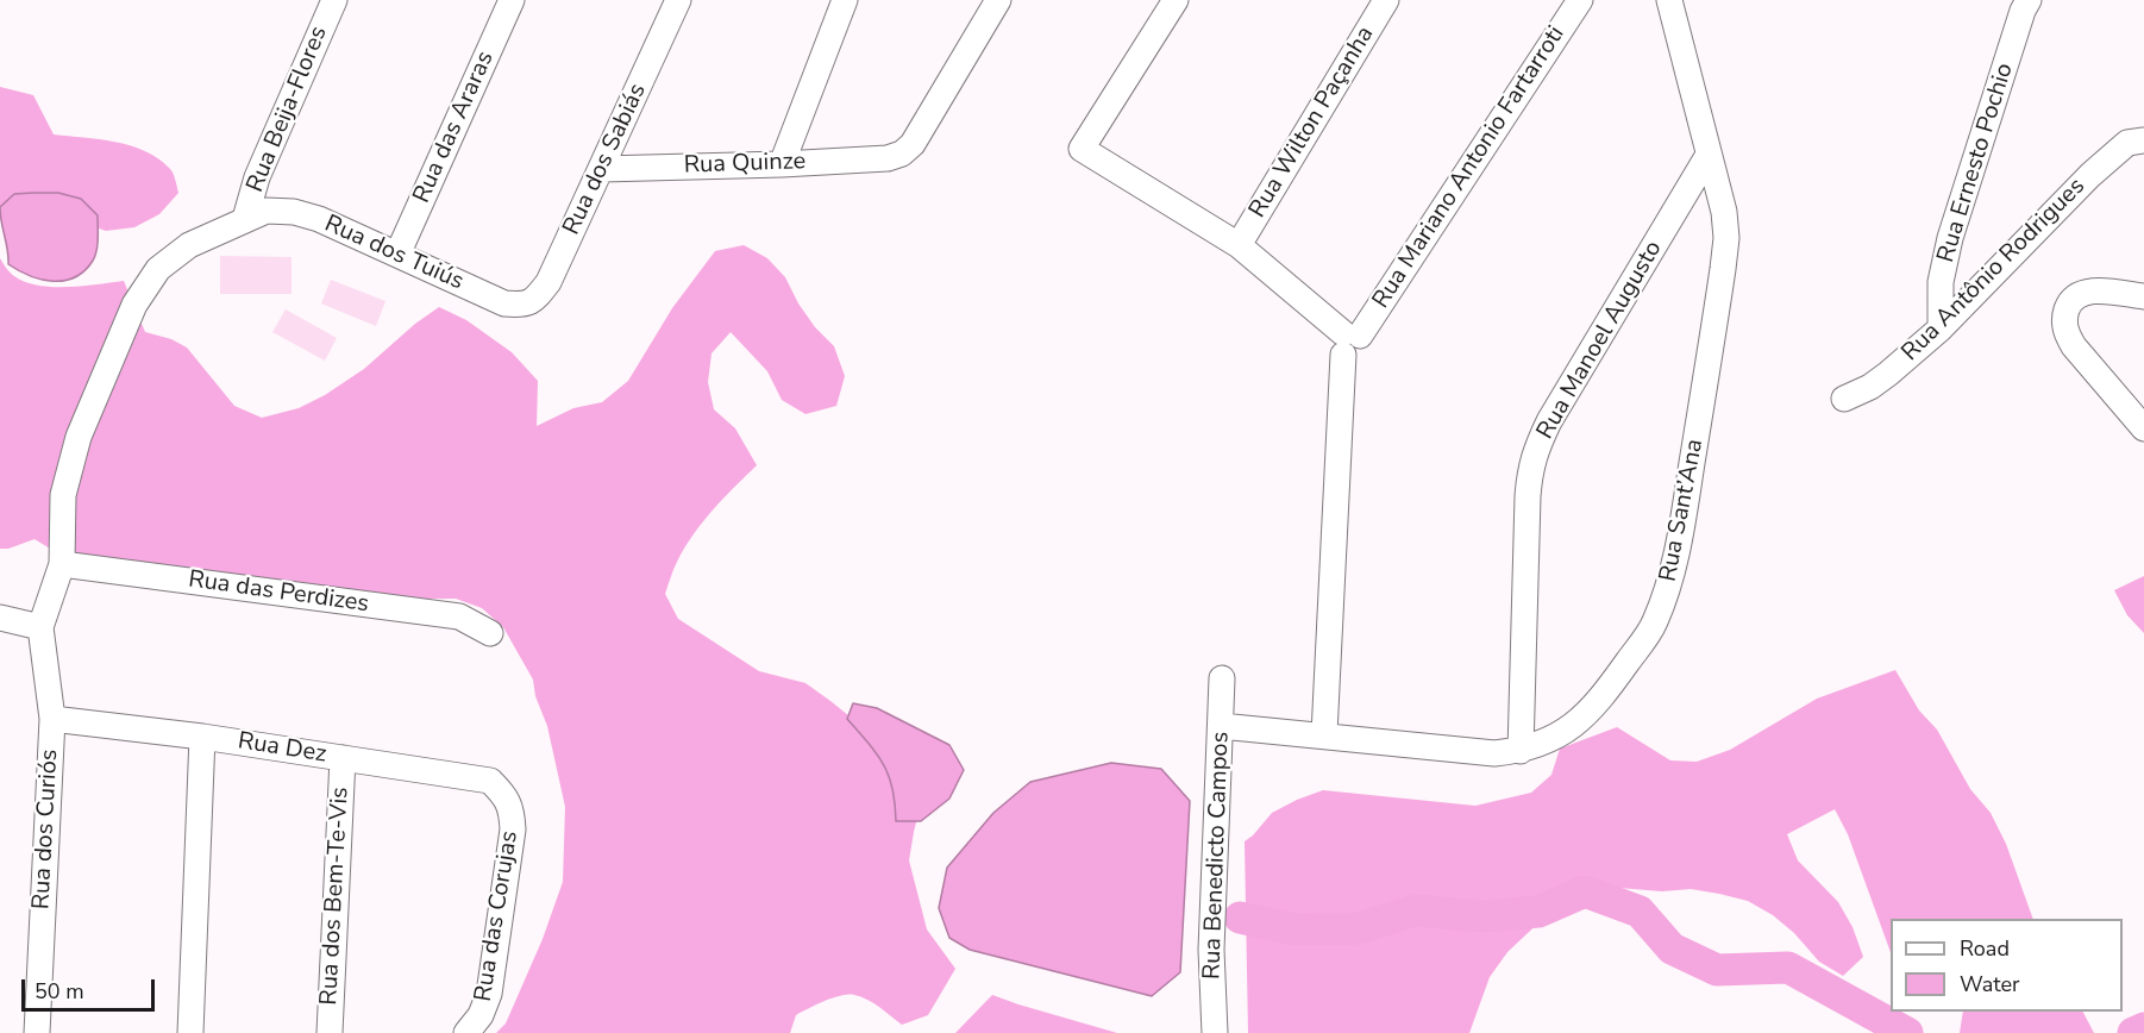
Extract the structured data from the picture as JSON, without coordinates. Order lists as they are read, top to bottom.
{
  "streets": {
    "street": [
      "Rua Beija-Flores",
      "Rua Wilton Paçanha",
      "Rua das Araras",
      "Rua dos Sabiás",
      "Rua Ernesto Pochio",
      "Rua Quinze",
      "Rua Mariano Antonio Fartarroti",
      "Rua dos Tuiús",
      "Rua Antônio Rodrigues",
      "Rua Manoel Augusto",
      "Rua Sant’Ana",
      "Rua das Perdizes",
      "Rua Dez",
      "Rua dos Curiós",
      "Rua Benedicto Campos",
      "Rua dos Bem-Te-Vis",
      "Rua das Corujas"
    ]
  },
  "crossings": [
    ["Rua Beija-Flores", "Rua dos Tuiús"],
    ["Rua das Araras", "Rua dos Tuiús"],
    ["Rua dos Sabiás", "Rua Quinze"],
    ["Rua dos Sabiás", "Rua dos Tuiús"],
    ["Rua Ernesto Pochio", "Rua Antônio Rodrigues"],
    ["Rua Manoel Augusto", "Rua Sant’Ana"],
    ["Rua Sant’Ana", "Rua Benedicto Campos"],
    ["Rua Dez", "Rua dos Curiós"],
    ["Rua Dez", "Rua dos Bem-Te-Vis"],
    ["Rua Dez", "Rua das Corujas"]
  ],
  "legend": ["Road", "Water"],
  "scale_bar": "50 m"
}
